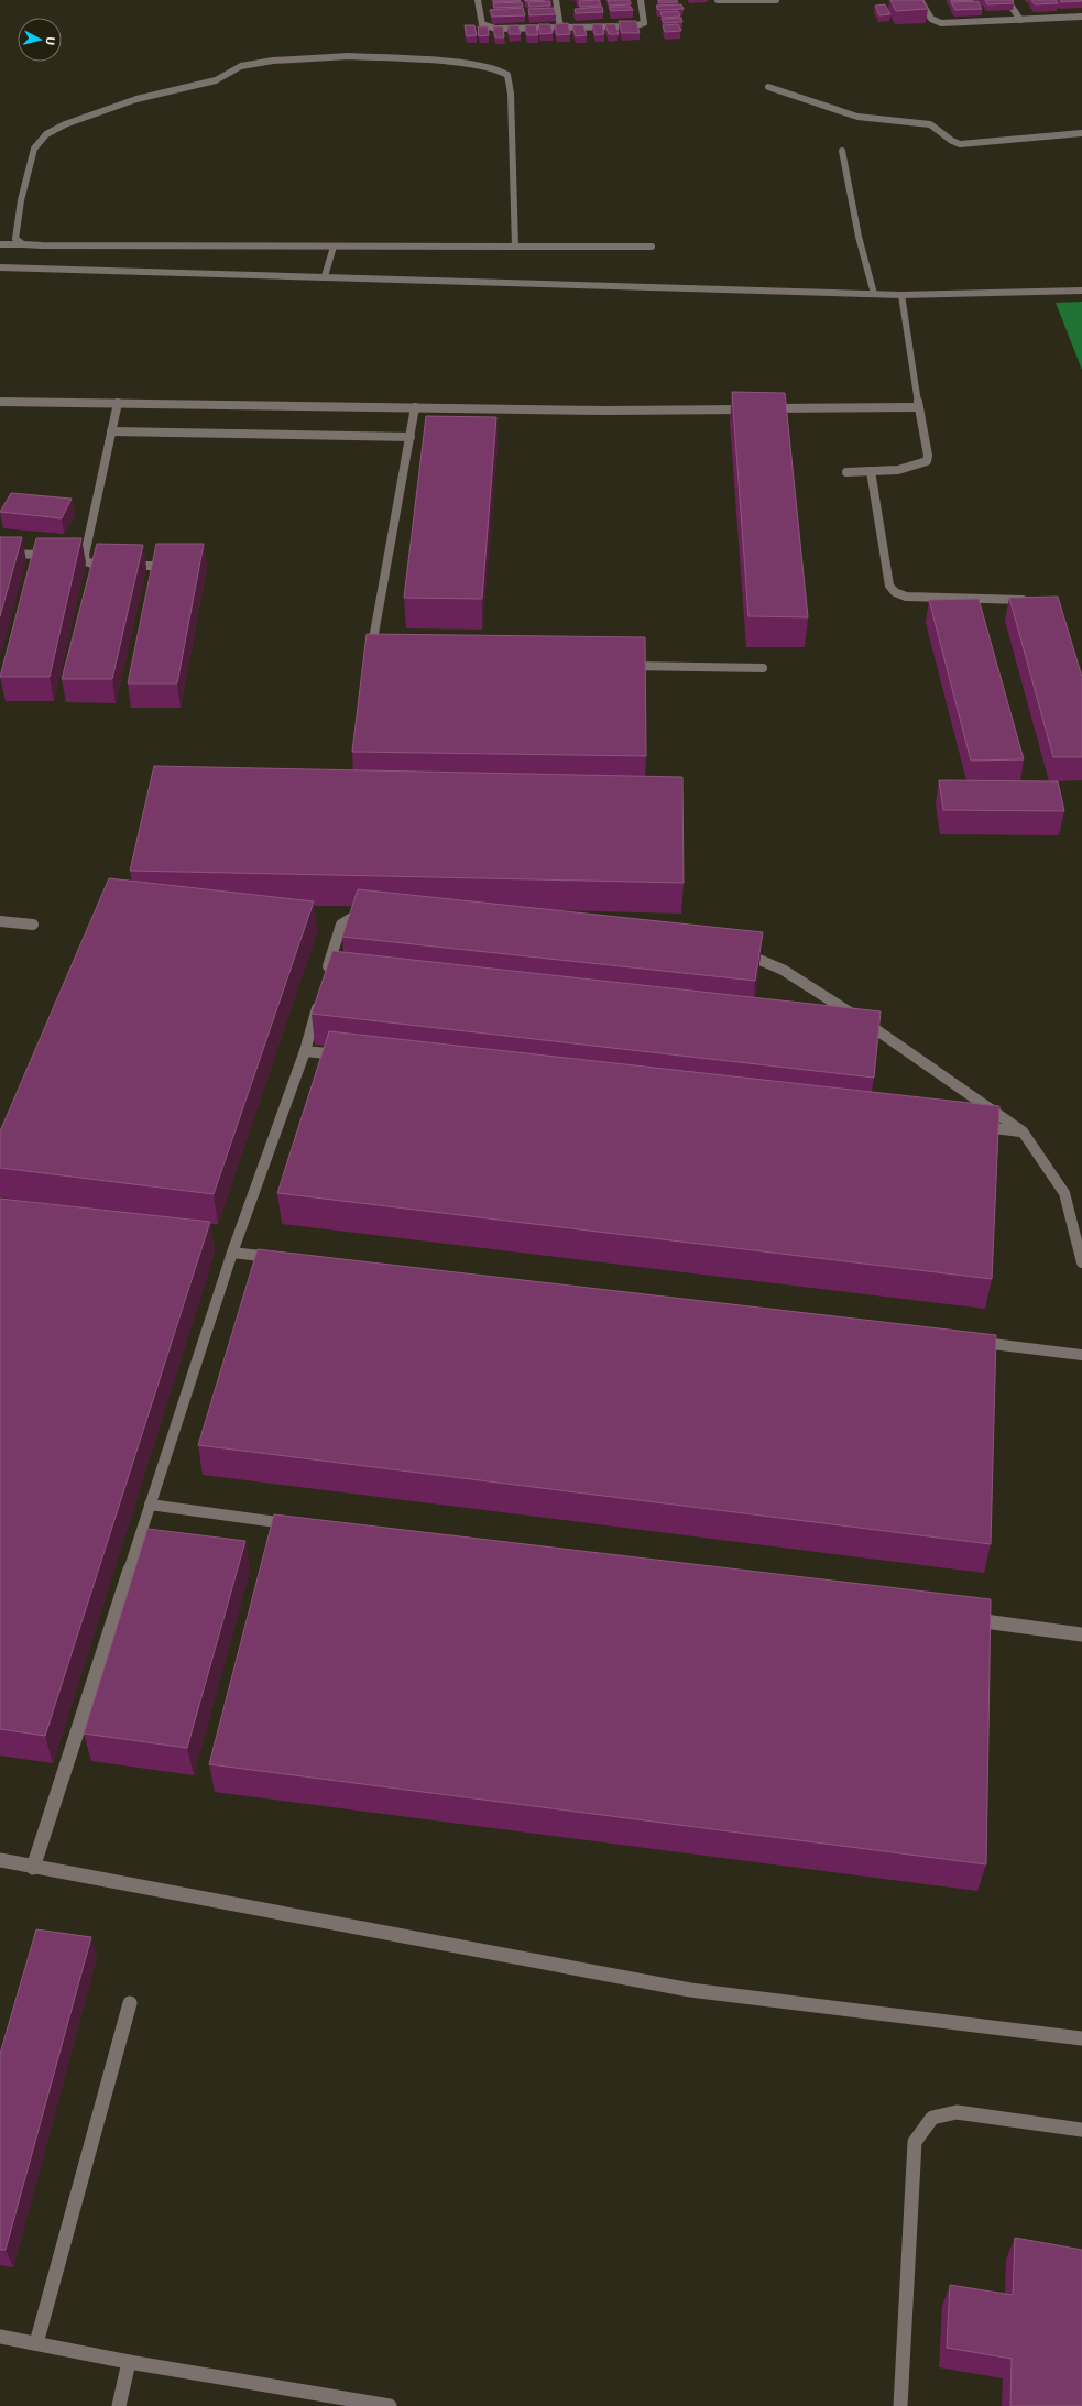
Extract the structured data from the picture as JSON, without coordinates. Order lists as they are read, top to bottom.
{
  "north": "right"
}
